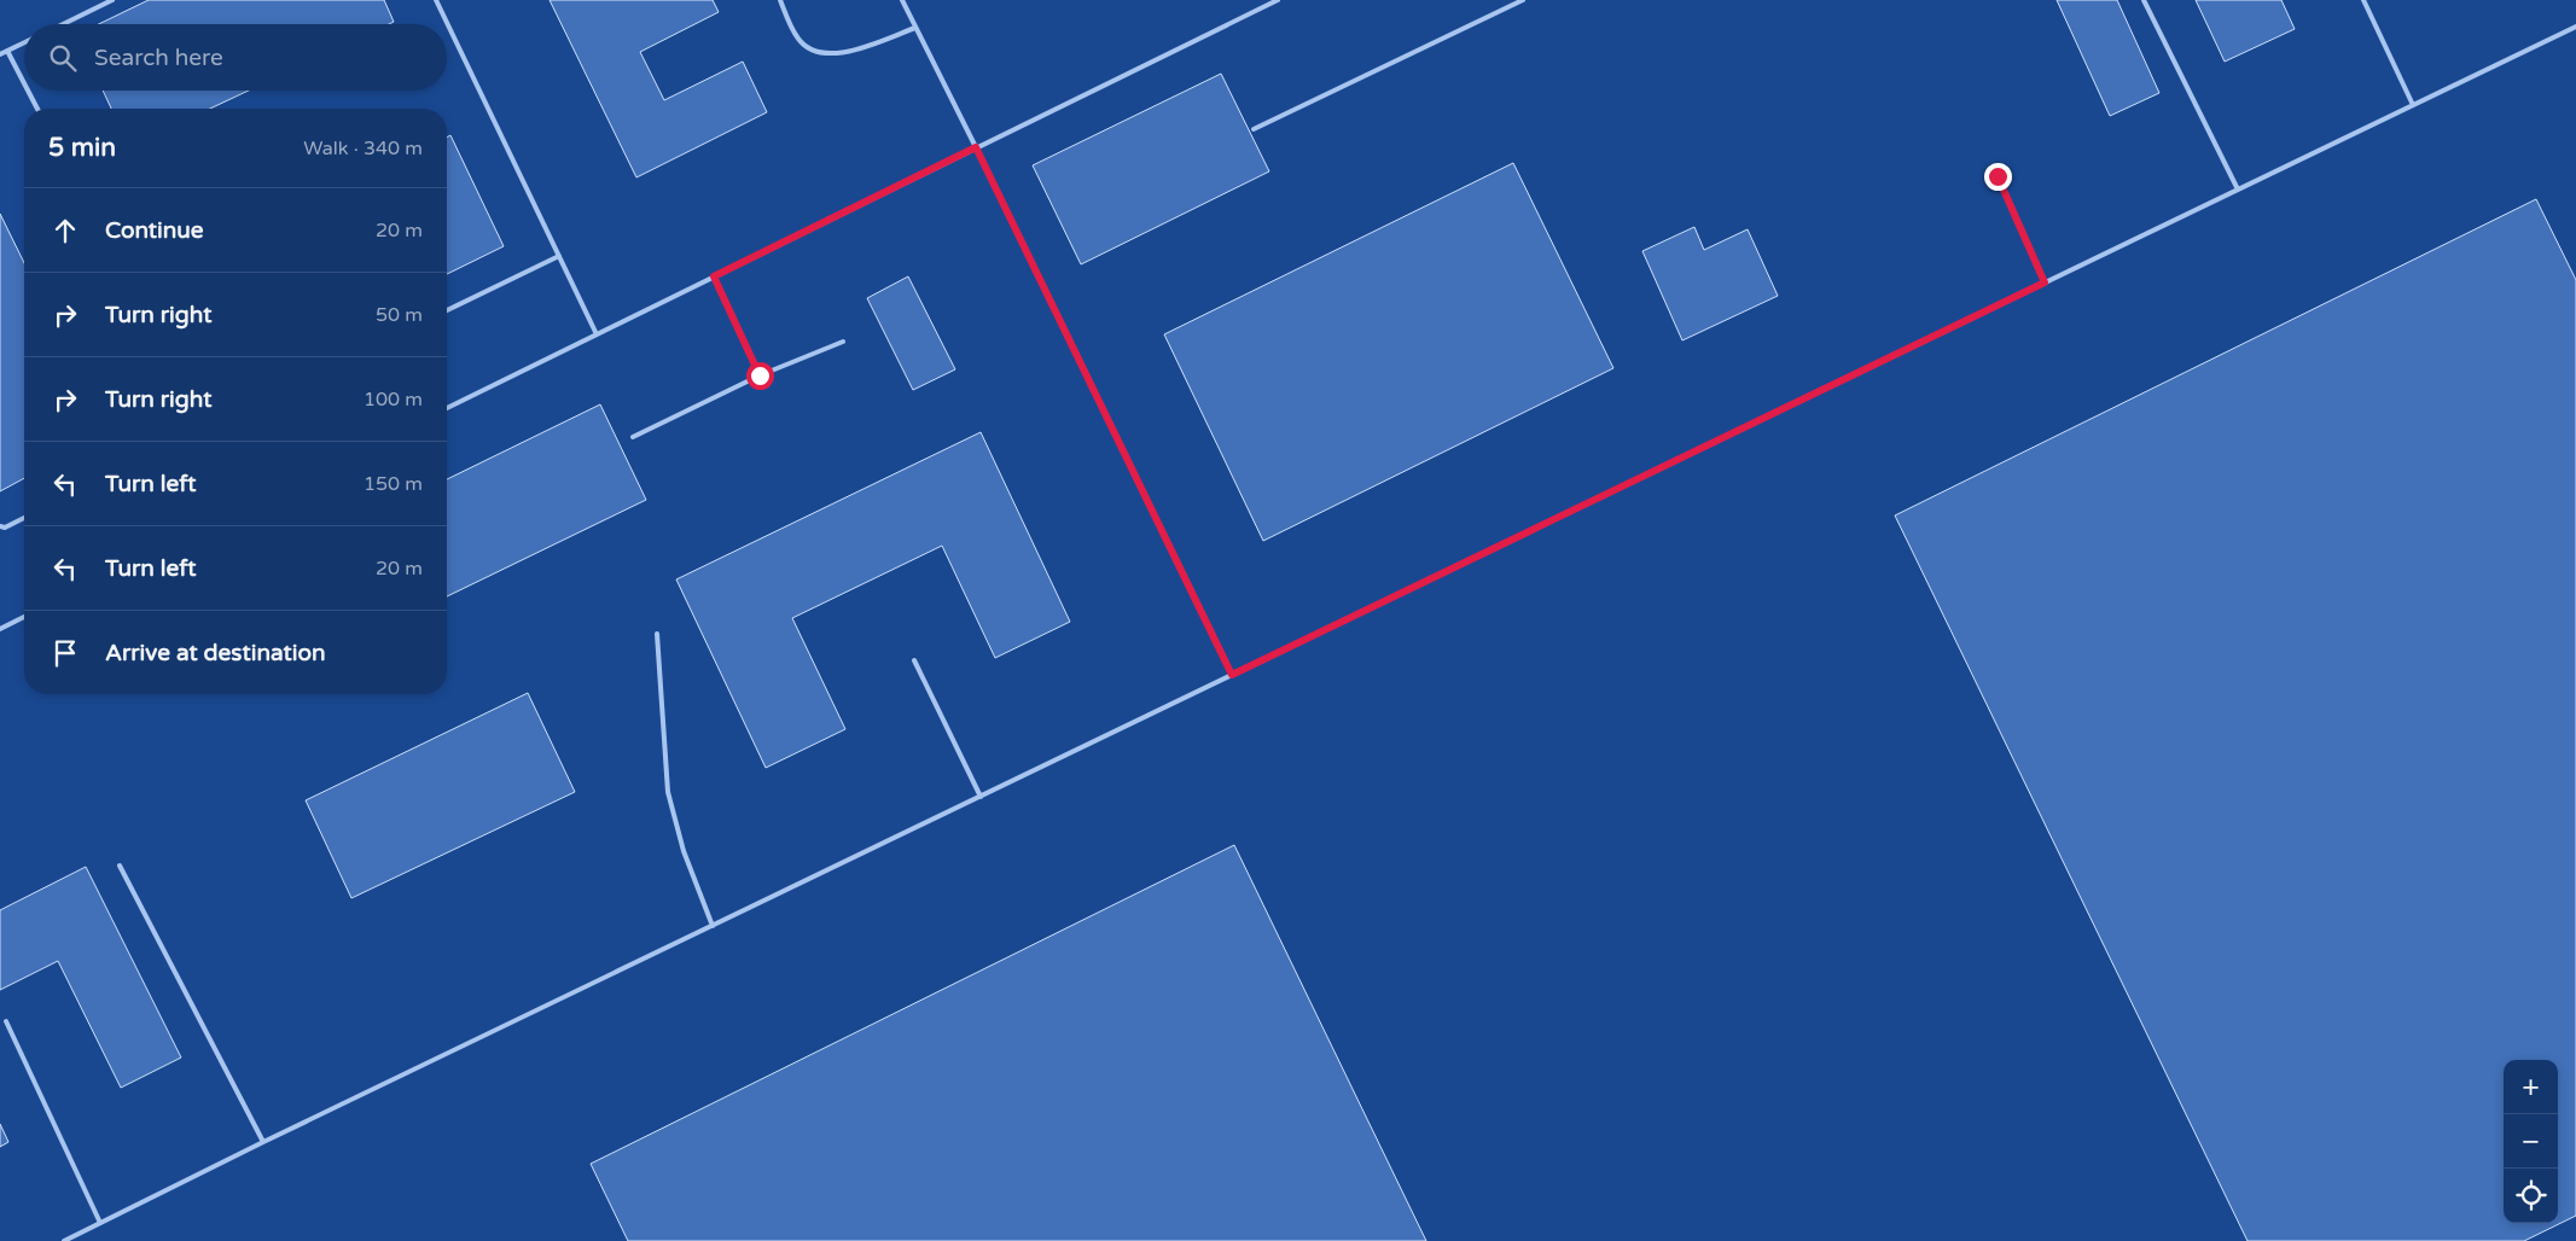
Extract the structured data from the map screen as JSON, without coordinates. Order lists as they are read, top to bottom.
{
  "page": {
    "search": "Search here",
    "heading": ["5 min", "Walk · 340 m"],
    "list": [
      ["Continue", "20 m"],
      ["Turn right", "50 m"],
      ["Turn right", "100 m"],
      ["Turn left", "150 m"],
      ["Turn left", "20 m"],
      "Arrive at destination"
    ],
    "map_buttons": ["+", "−"]
  }
}
